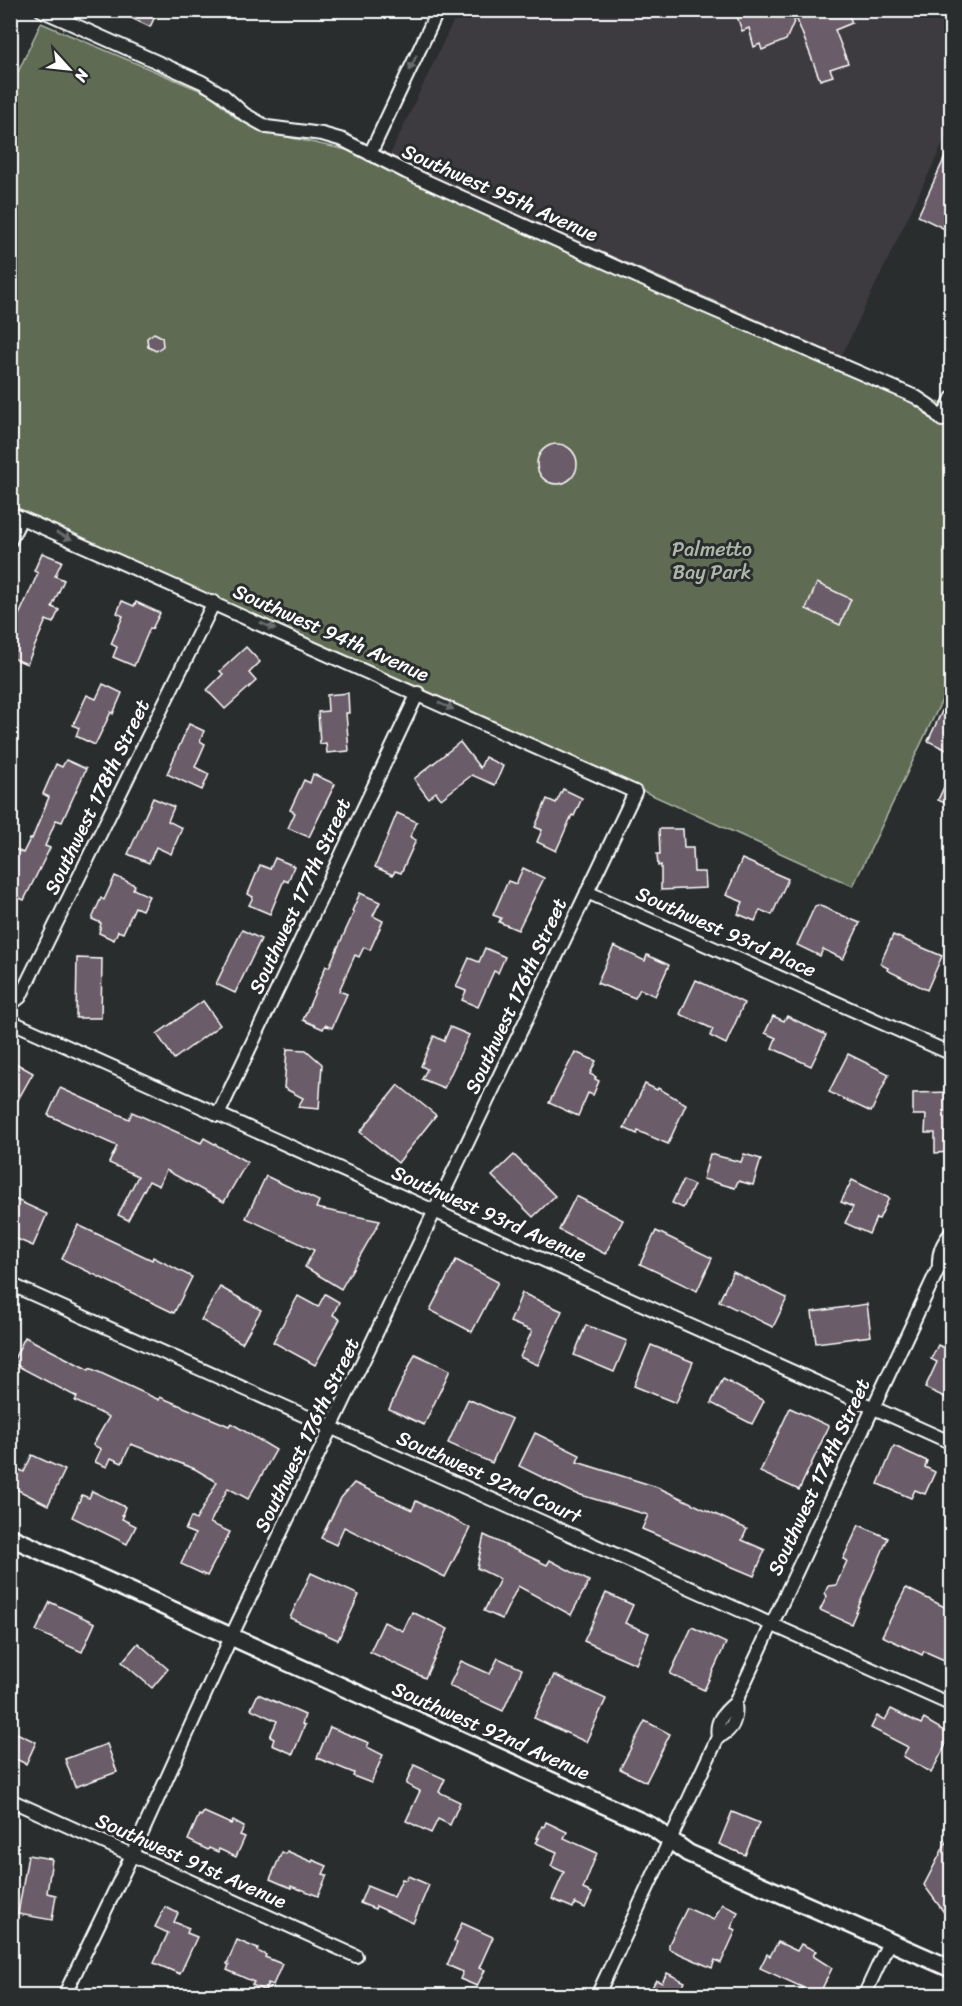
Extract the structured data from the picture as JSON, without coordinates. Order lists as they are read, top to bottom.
{
  "streets": {
    "street": [
      "Southwest 95th Avenue",
      "Southwest 94th Avenue",
      "Southwest 178th Street",
      "Southwest 177th Street",
      "Southwest 93rd Place",
      "Southwest 176th Street",
      "Southwest 93rd Avenue",
      "Southwest 92nd Court",
      "Southwest 174th Street",
      "Southwest 92nd Avenue",
      "Southwest 91st Avenue"
    ]
  },
  "crossings": [
    ["Southwest 94th Avenue", "Southwest 178th Street"],
    ["Southwest 94th Avenue", "Southwest 177th Street"],
    ["Southwest 94th Avenue", "Southwest 93rd Place"],
    ["Southwest 94th Avenue", "Southwest 176th Street"],
    ["Southwest 177th Street", "Southwest 93rd Avenue"],
    ["Southwest 93rd Place", "Southwest 176th Street"],
    ["Southwest 176th Street", "Southwest 93rd Avenue"],
    ["Southwest 176th Street", "Southwest 92nd Court"],
    ["Southwest 176th Street", "Southwest 92nd Avenue"],
    ["Southwest 176th Street", "Southwest 91st Avenue"],
    ["Southwest 93rd Avenue", "Southwest 174th Street"],
    ["Southwest 92nd Court", "Southwest 174th Street"],
    ["Southwest 174th Street", "Southwest 92nd Avenue"]
  ],
  "one_way": ["Southwest 94th Avenue"],
  "parks": ["Palmetto Bay Park"],
  "north": "bottom right"
}
